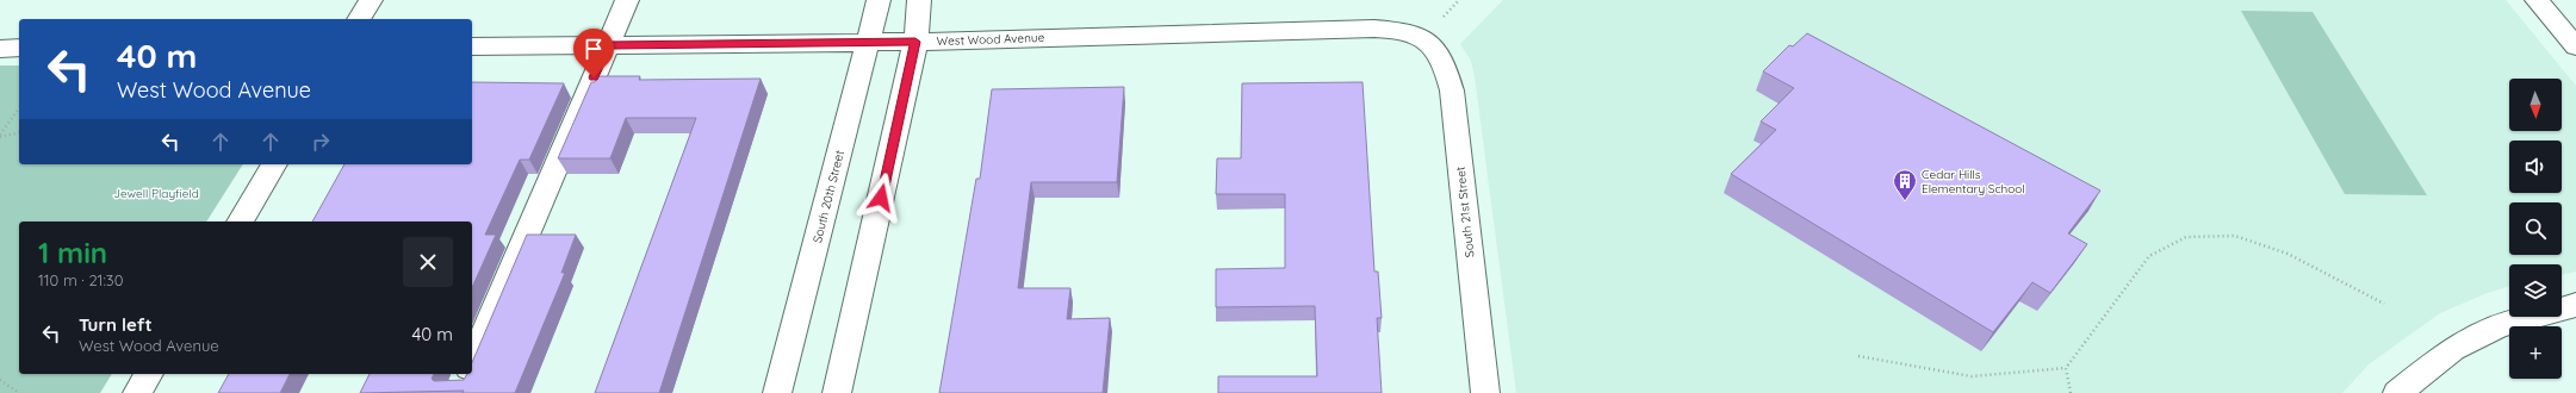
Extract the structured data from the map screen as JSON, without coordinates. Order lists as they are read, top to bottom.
{
  "streets": {
    "street": ["West Wood Avenue", "South 20th Street", "South 21st Street"]
  },
  "crossings": [
    ["West Wood Avenue", "South 20th Street"],
    ["West Wood Avenue", "South 21st Street"]
  ],
  "parks": ["Jewell Playfield"],
  "places": {
    "building": ["Cedar Hills Elementary School"]
  },
  "north": "bottom",
  "page": {
    "turn": ["40 m", "West Wood Avenue"],
    "map_buttons": "+",
    "heading": ["1 min", "110 m · 21:30"],
    "list": [
      {
        "name": "Turn left",
        "note": "West Wood Avenue",
        "value": "40 m"
      }
    ]
  }
}
